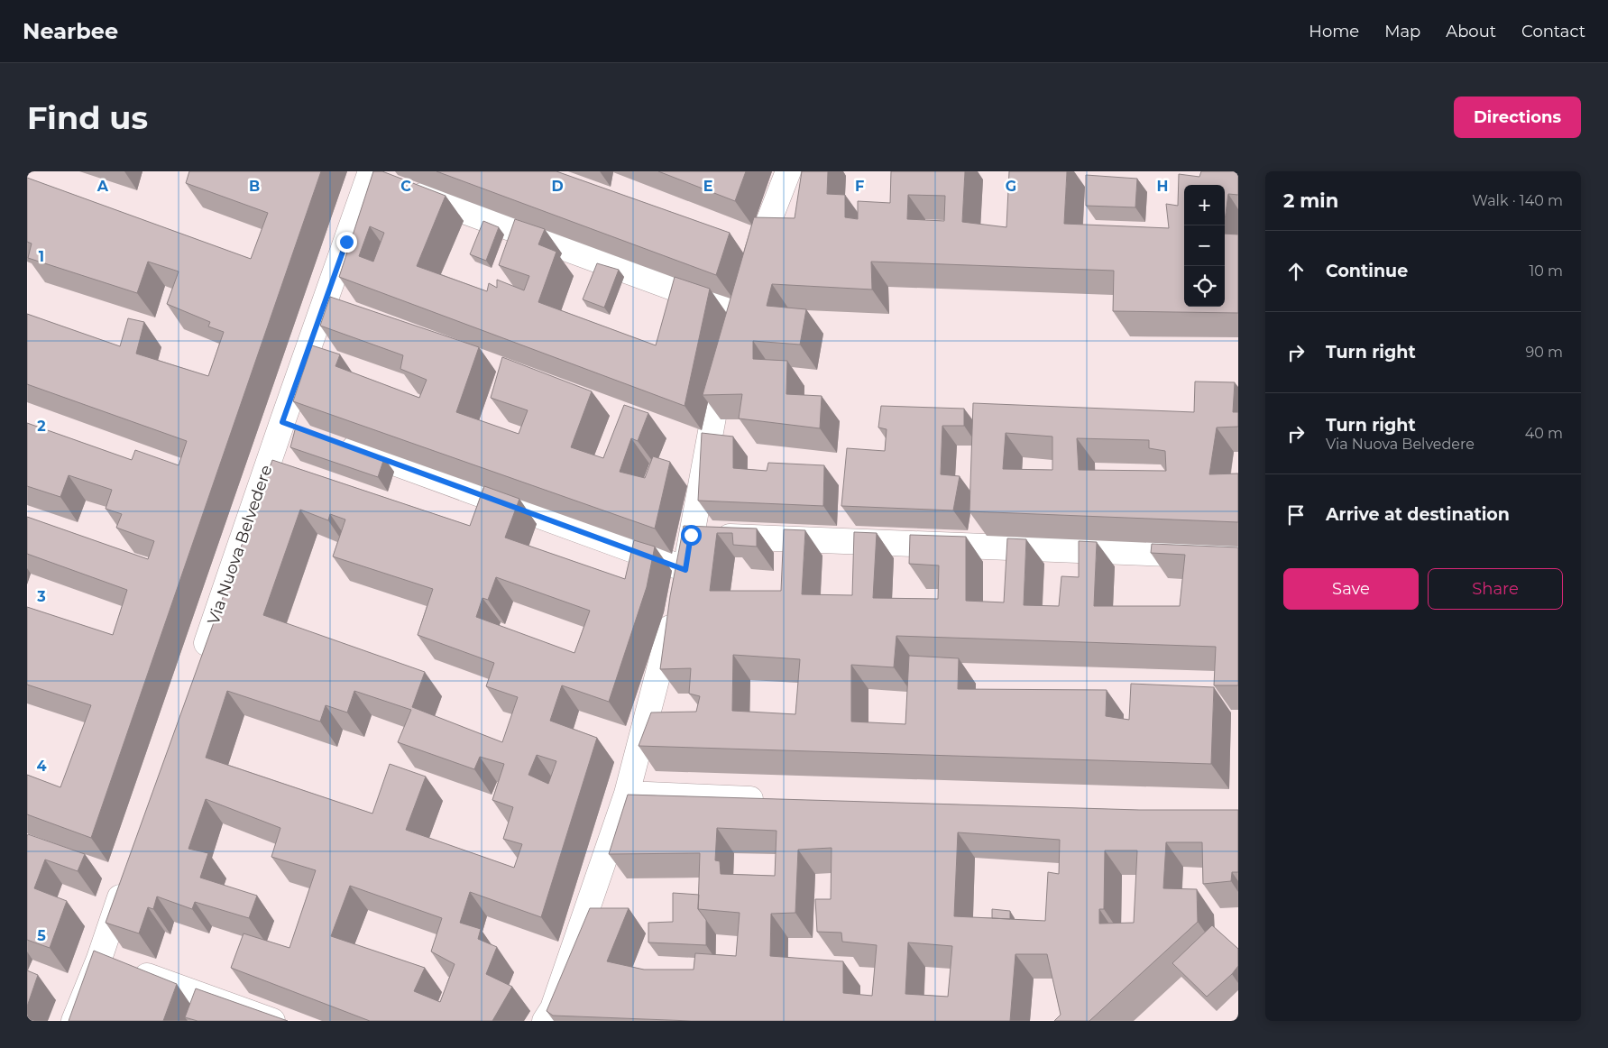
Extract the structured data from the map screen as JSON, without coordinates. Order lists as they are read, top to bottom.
{
  "streets": {
    "street": ["Via Nuova Belvedere"]
  },
  "page": {
    "header": "Nearbee",
    "nav": [
      "Home",
      "Map",
      "About",
      "Contact"
    ],
    "buttons": [
      "Directions",
      ["Save", "Share"]
    ],
    "title": "Find us",
    "heading": ["2 min", "Walk · 140 m"],
    "map_buttons": ["+", "−"],
    "list": [
      ["Continue", "10 m"],
      ["Turn right", "90 m"],
      ["Turn right", "Via Nuova Belvedere", "40 m"],
      "Arrive at destination"
    ]
  },
  "grid": {
    "columns": [
      "A",
      "B",
      "C",
      "D",
      "E",
      "F",
      "G",
      "H"
    ],
    "rows": [
      "1",
      "2",
      "3",
      "4",
      "5"
    ]
  }
}
